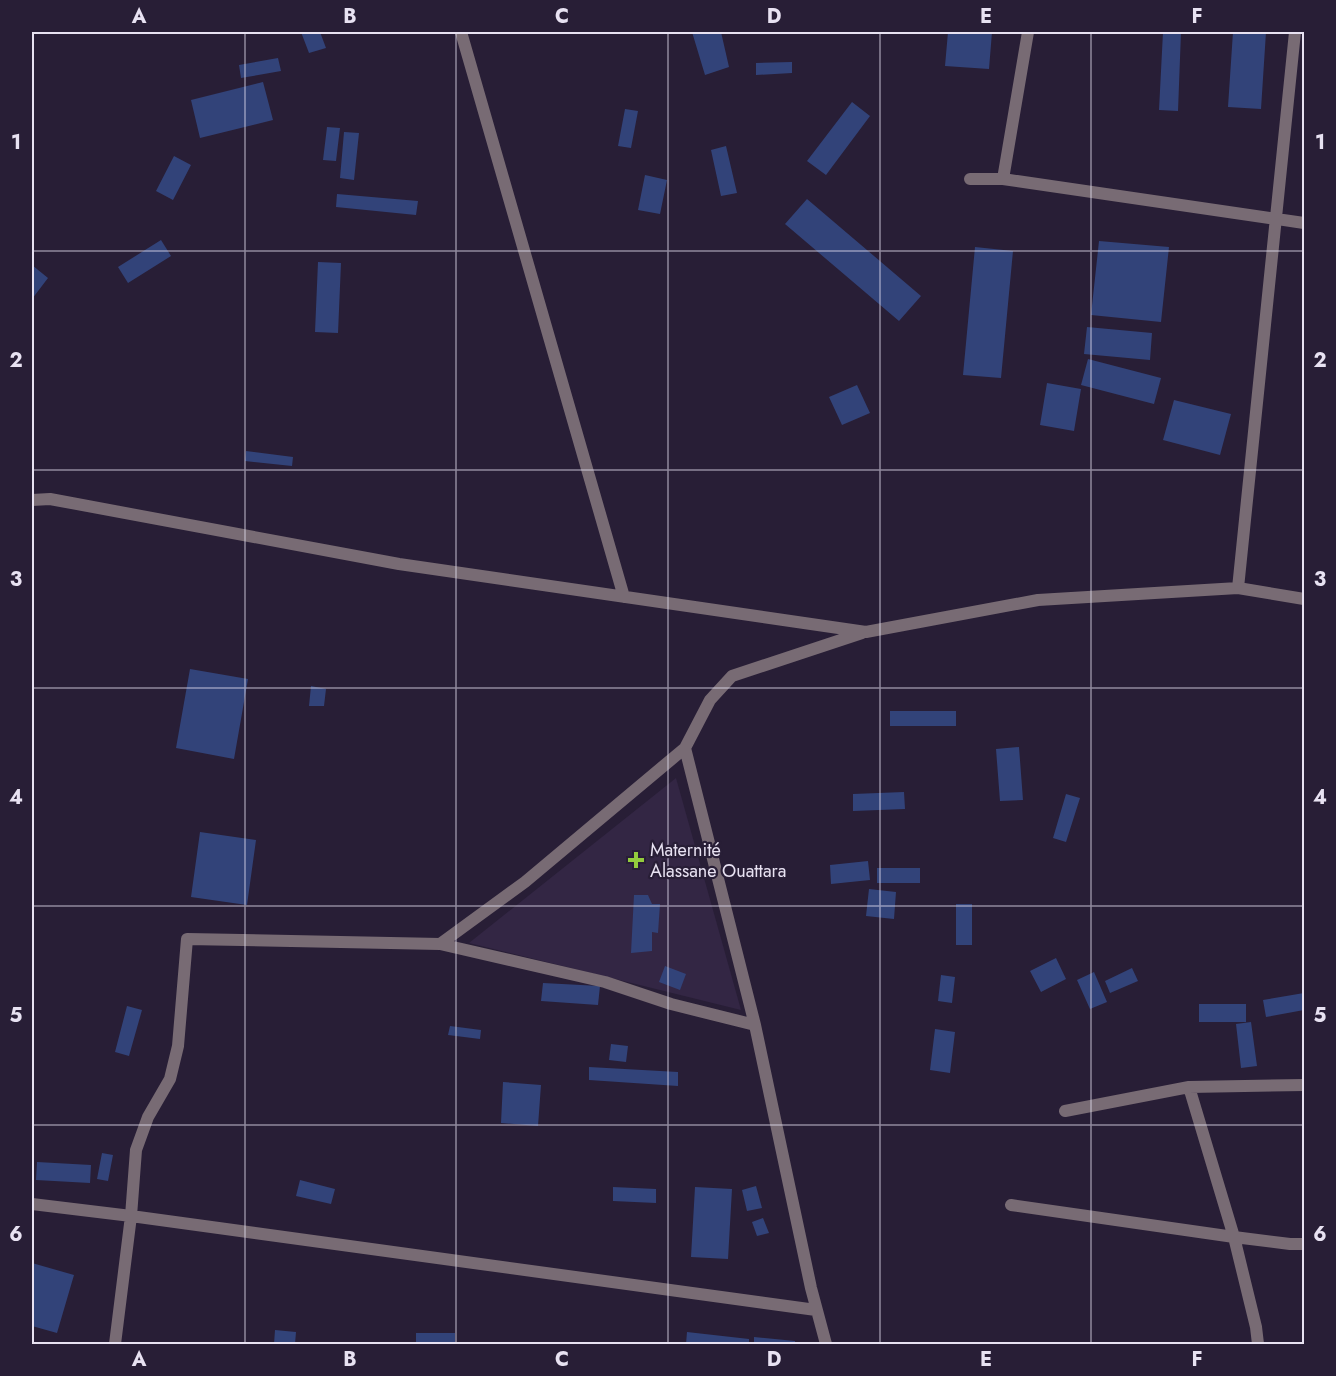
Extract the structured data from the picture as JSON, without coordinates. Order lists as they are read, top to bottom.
{
  "places": {
    "health": ["Maternité Alassane Ouattara"]
  },
  "grid": {
    "columns": [
      "A",
      "B",
      "C",
      "D",
      "E",
      "F"
    ],
    "rows": [
      "1",
      "2",
      "3",
      "4",
      "5",
      "6"
    ]
  }
}
